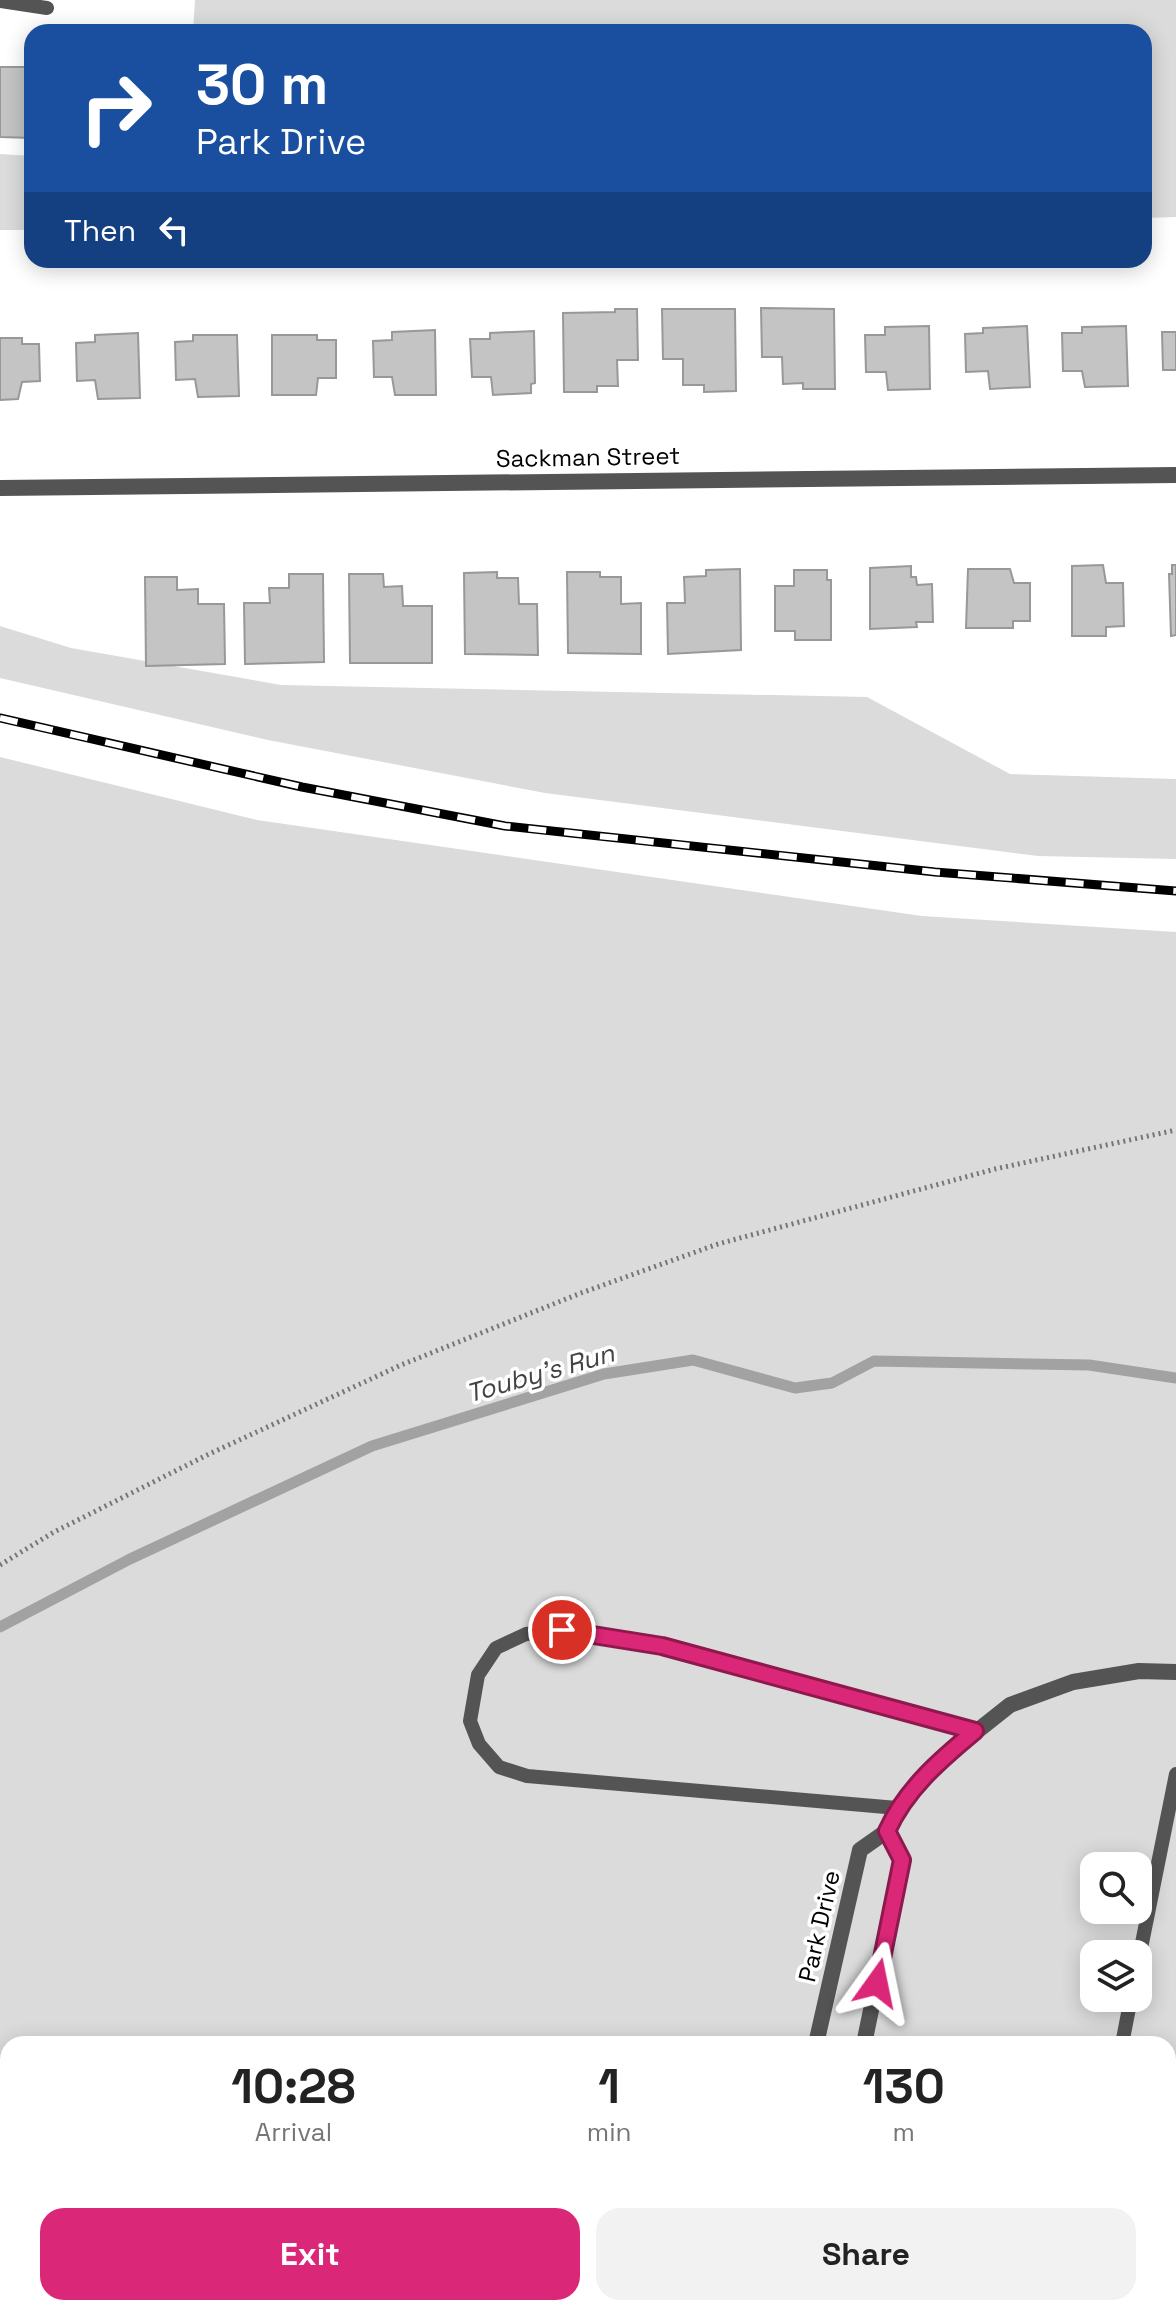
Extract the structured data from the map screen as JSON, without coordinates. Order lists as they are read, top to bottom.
{
  "streets": {
    "street": ["Sackman Street", "Park Drive"]
  },
  "water": ["Touby's Run"],
  "page": {
    "turn": ["30 m", "Park Drive"],
    "then": "Then",
    "eta": [
      "10:28",
      "Arrival",
      "1",
      "min",
      "130",
      "m"
    ],
    "buttons": ["Exit", "Share"]
  }
}
